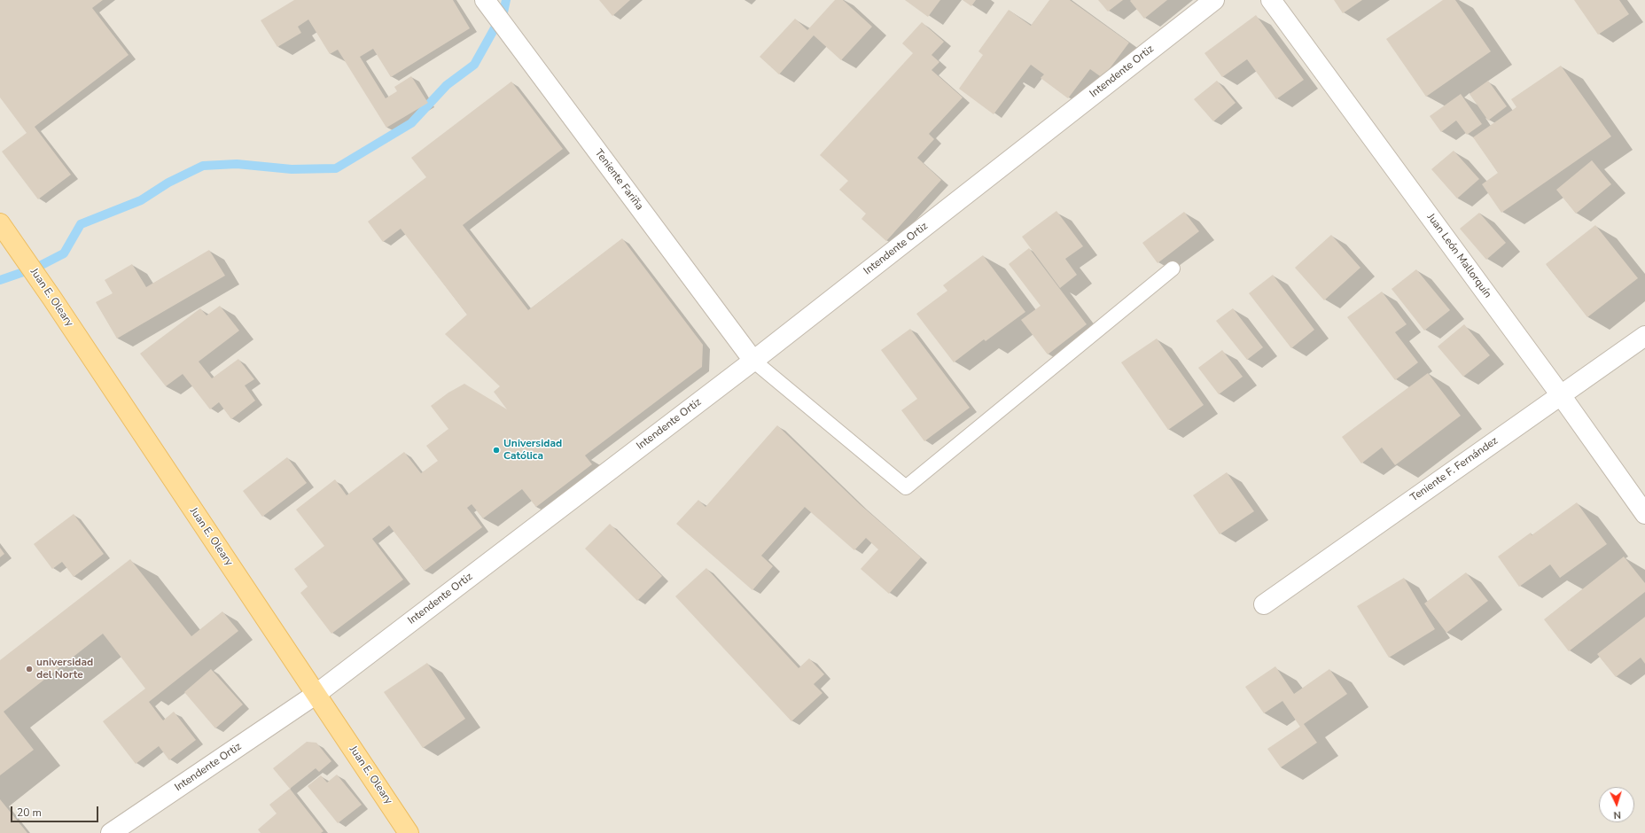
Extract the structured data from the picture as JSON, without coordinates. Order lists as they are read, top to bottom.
{
  "streets": {
    "main road": ["Juan E. Oleary"],
    "street": [
      "Intendente Ortiz",
      "Teniente Fariña",
      "Juan León Mallorquín",
      "Teniente F. Fernández"
    ]
  },
  "crossings": [
    ["Intendente Ortiz", "Teniente Fariña"],
    ["Intendente Ortiz", "Juan E. Oleary"],
    ["Juan León Mallorquín", "Teniente F. Fernández"]
  ],
  "places": ["Universidad Católica", "universidad del Norte"],
  "scale_bar": "20 m",
  "north": "bottom"
}
